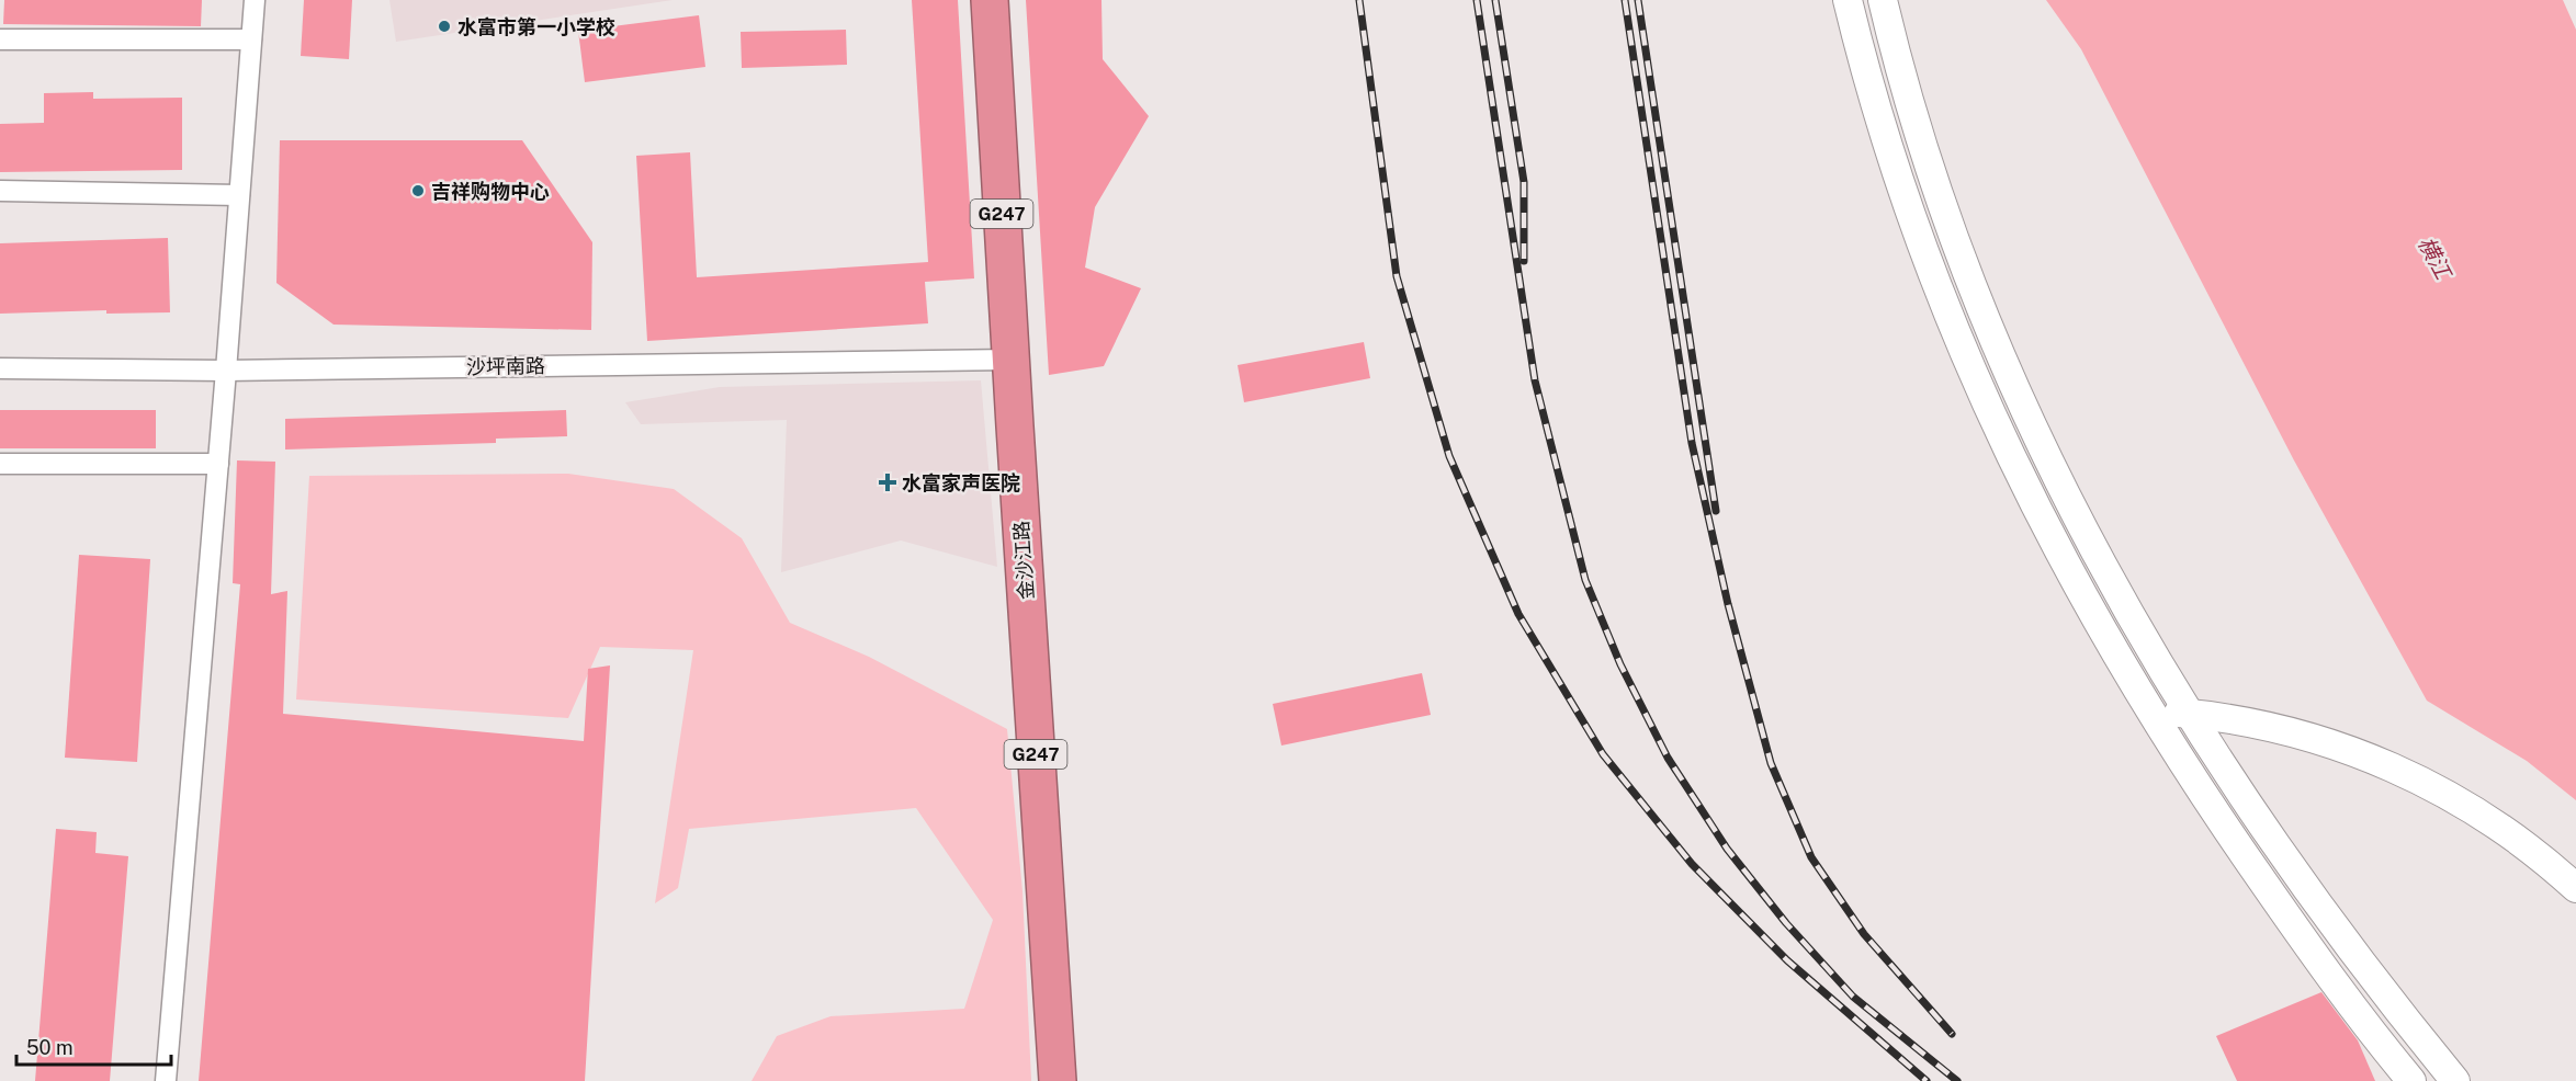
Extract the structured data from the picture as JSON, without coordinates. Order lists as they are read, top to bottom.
{
  "streets": {
    "highway": ["G247", "金沙江路"],
    "street": ["沙坪南路"]
  },
  "crossings": [
    ["沙坪南路", "金沙江路"]
  ],
  "water": ["横江"],
  "places": {
    "other": ["水富市第一小学校", "吉祥购物中心"],
    "health": ["水富家声医院"]
  },
  "scale_bar": "50 m"
}
